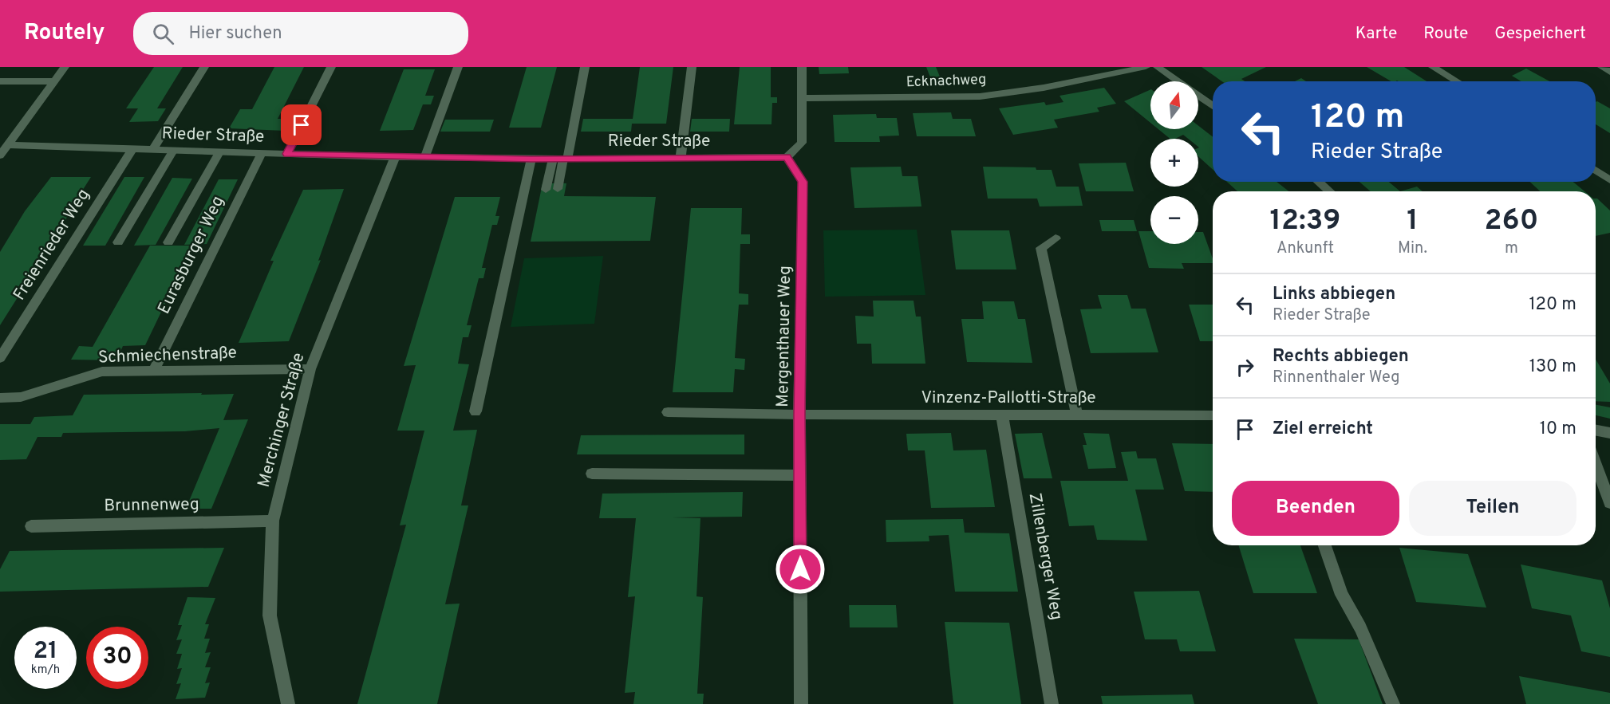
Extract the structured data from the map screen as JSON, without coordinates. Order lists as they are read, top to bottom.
{
  "streets": {
    "street": [
      "Ecknachweg",
      "Rieder Straße",
      "Freienrieder Weg",
      "Eurasburger Weg",
      "Mergenthauer Weg",
      "Schmiechenstraße",
      "Vinzenz-Pallotti-Straße",
      "Merchinger Straße",
      "Brunnenweg",
      "Zillenberger Weg"
    ]
  },
  "crossings": [
    ["Rieder Straße", "Freienrieder Weg"],
    ["Rieder Straße", "Eurasburger Weg"],
    ["Rieder Straße", "Mergenthauer Weg"],
    ["Rieder Straße", "Merchinger Straße"],
    ["Eurasburger Weg", "Schmiechenstraße"],
    ["Mergenthauer Weg", "Vinzenz-Pallotti-Straße"],
    ["Schmiechenstraße", "Merchinger Straße"],
    ["Vinzenz-Pallotti-Straße", "Zillenberger Weg"],
    ["Merchinger Straße", "Brunnenweg"]
  ],
  "north": "top",
  "page": {
    "header": "Routely",
    "search": "Hier suchen",
    "nav": ["Karte", "Route", "Gespeichert"],
    "map_buttons": ["+", "−"],
    "turn": ["120 m", "Rieder Straße"],
    "eta": [
      "12:39",
      "Ankunft",
      "1",
      "Min.",
      "260",
      "m"
    ],
    "list": [
      {
        "name": "Links abbiegen",
        "note": "Rieder Straße",
        "value": "120 m"
      },
      {
        "name": "Rechts abbiegen",
        "note": "Rinnenthaler Weg",
        "value": "130 m"
      },
      {
        "name": "Ziel erreicht",
        "value": "10 m"
      }
    ],
    "buttons": ["Beenden", "Teilen"],
    "speed": "21 km/h",
    "limit": "30"
  }
}
